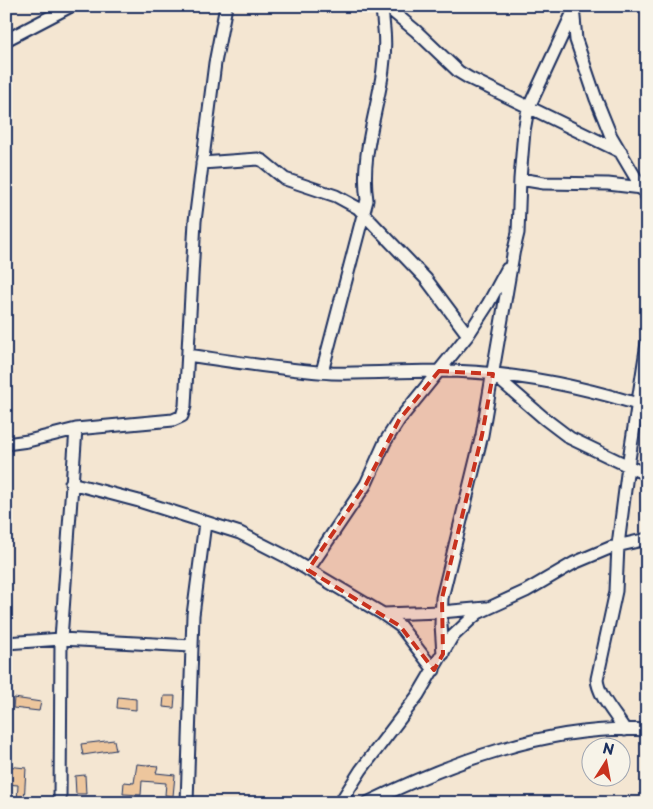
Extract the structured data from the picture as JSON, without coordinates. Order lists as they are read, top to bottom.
{
  "north": "top"
}
